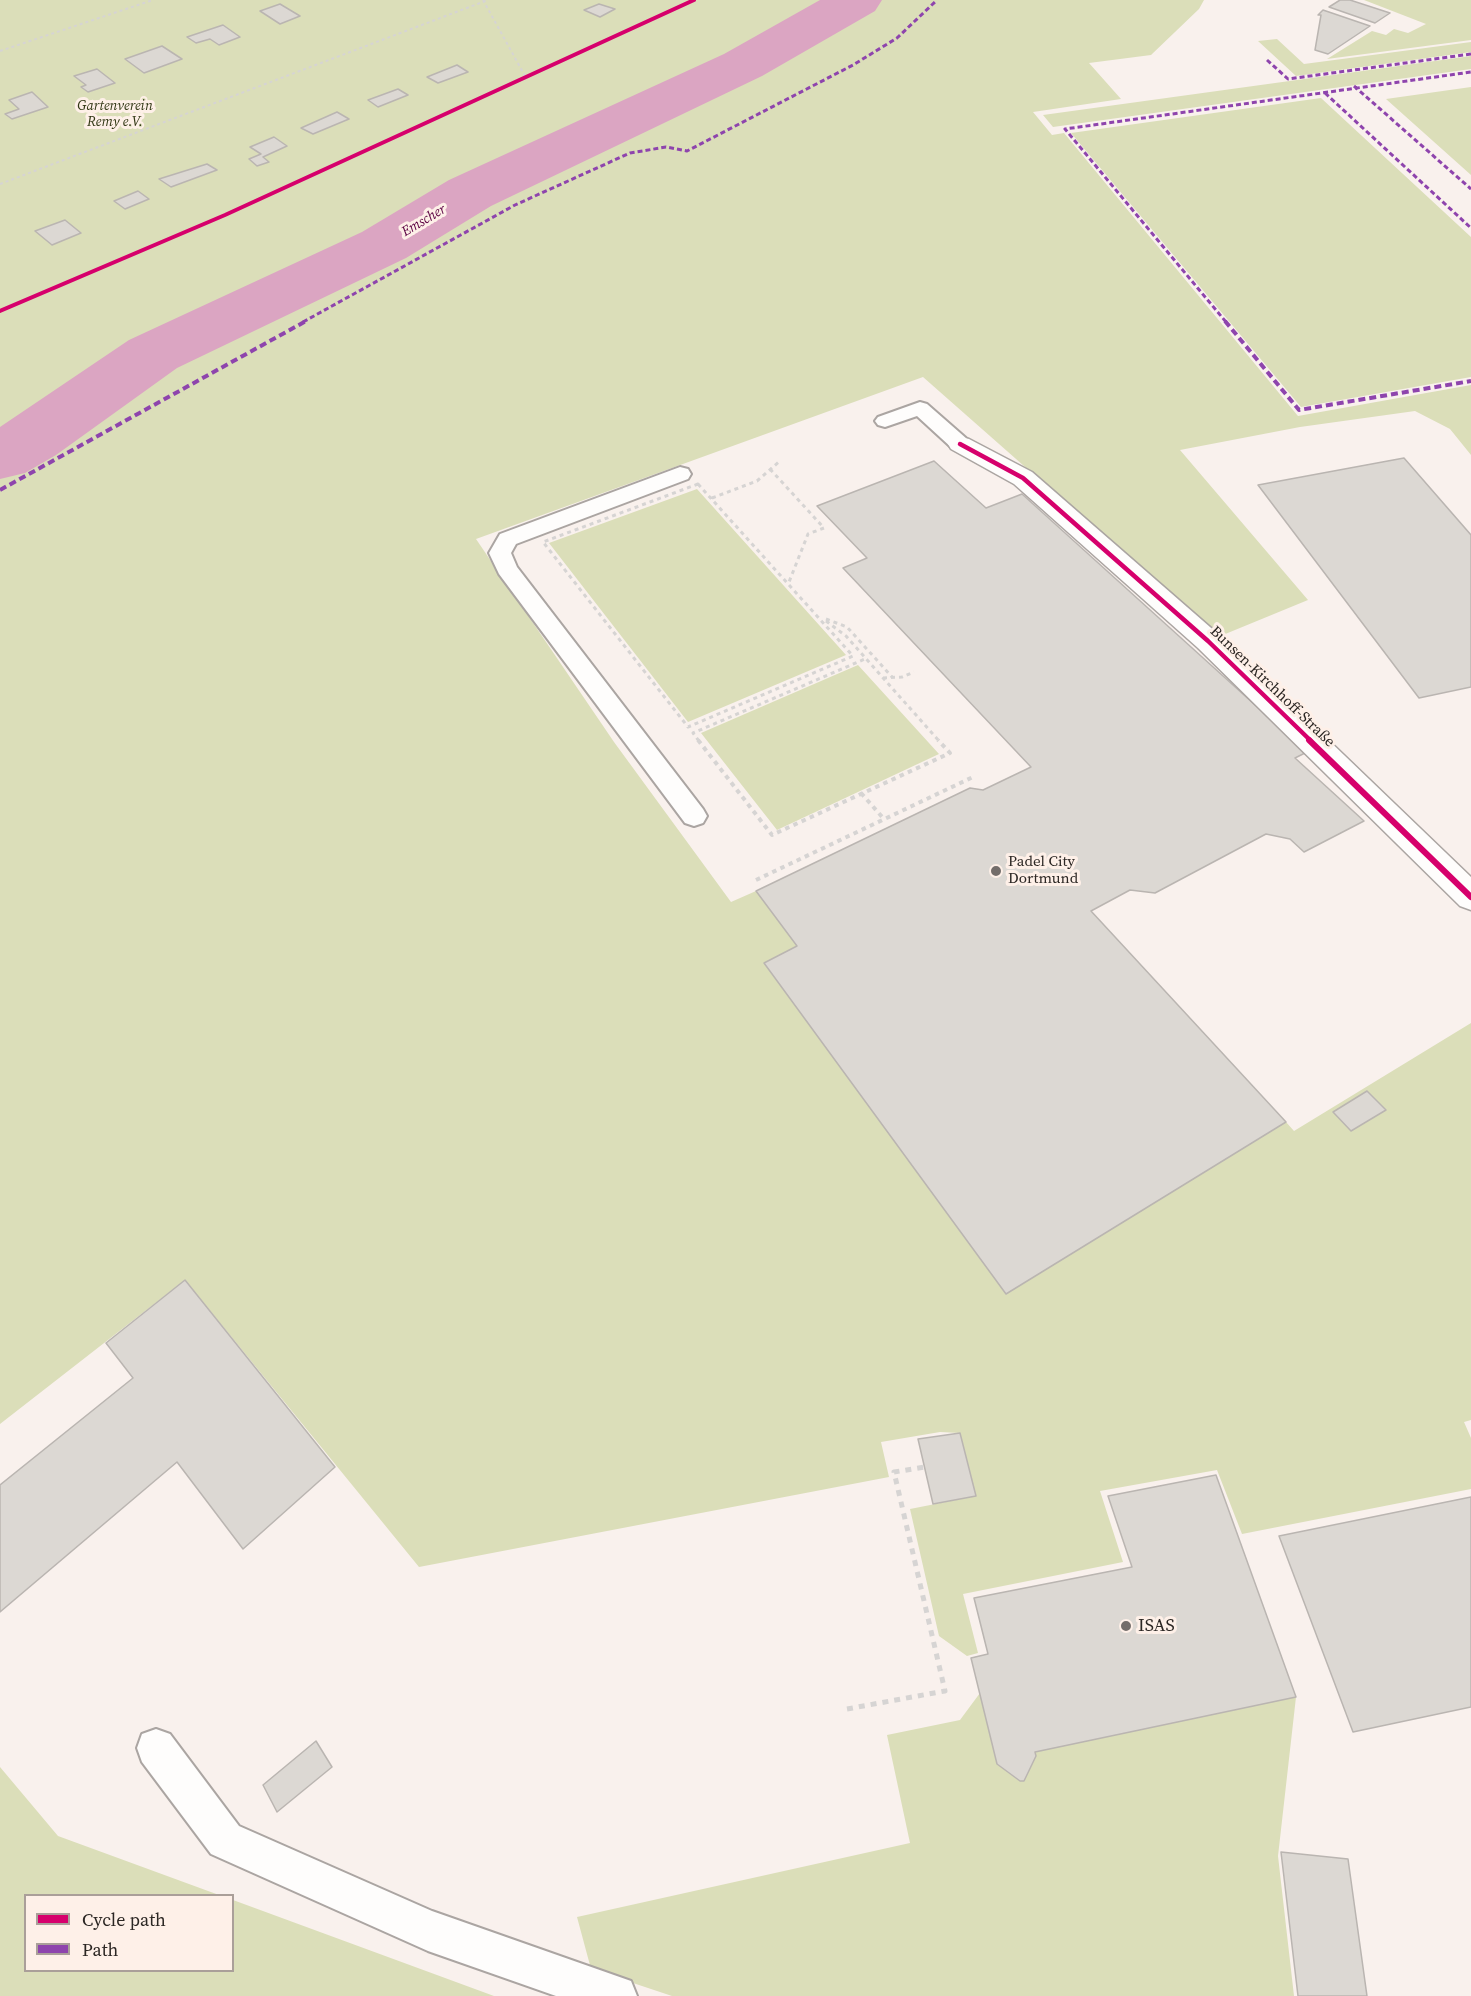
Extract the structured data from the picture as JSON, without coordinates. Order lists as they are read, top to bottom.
{
  "streets": {
    "street": ["Bunsen-Kirchhoff-Straße"]
  },
  "water": ["Emscher"],
  "parks": ["Gartenverein Remy e.V."],
  "places": ["Padel City Dortmund", "ISAS"],
  "legend": ["Cycle path", "Path"]
}
